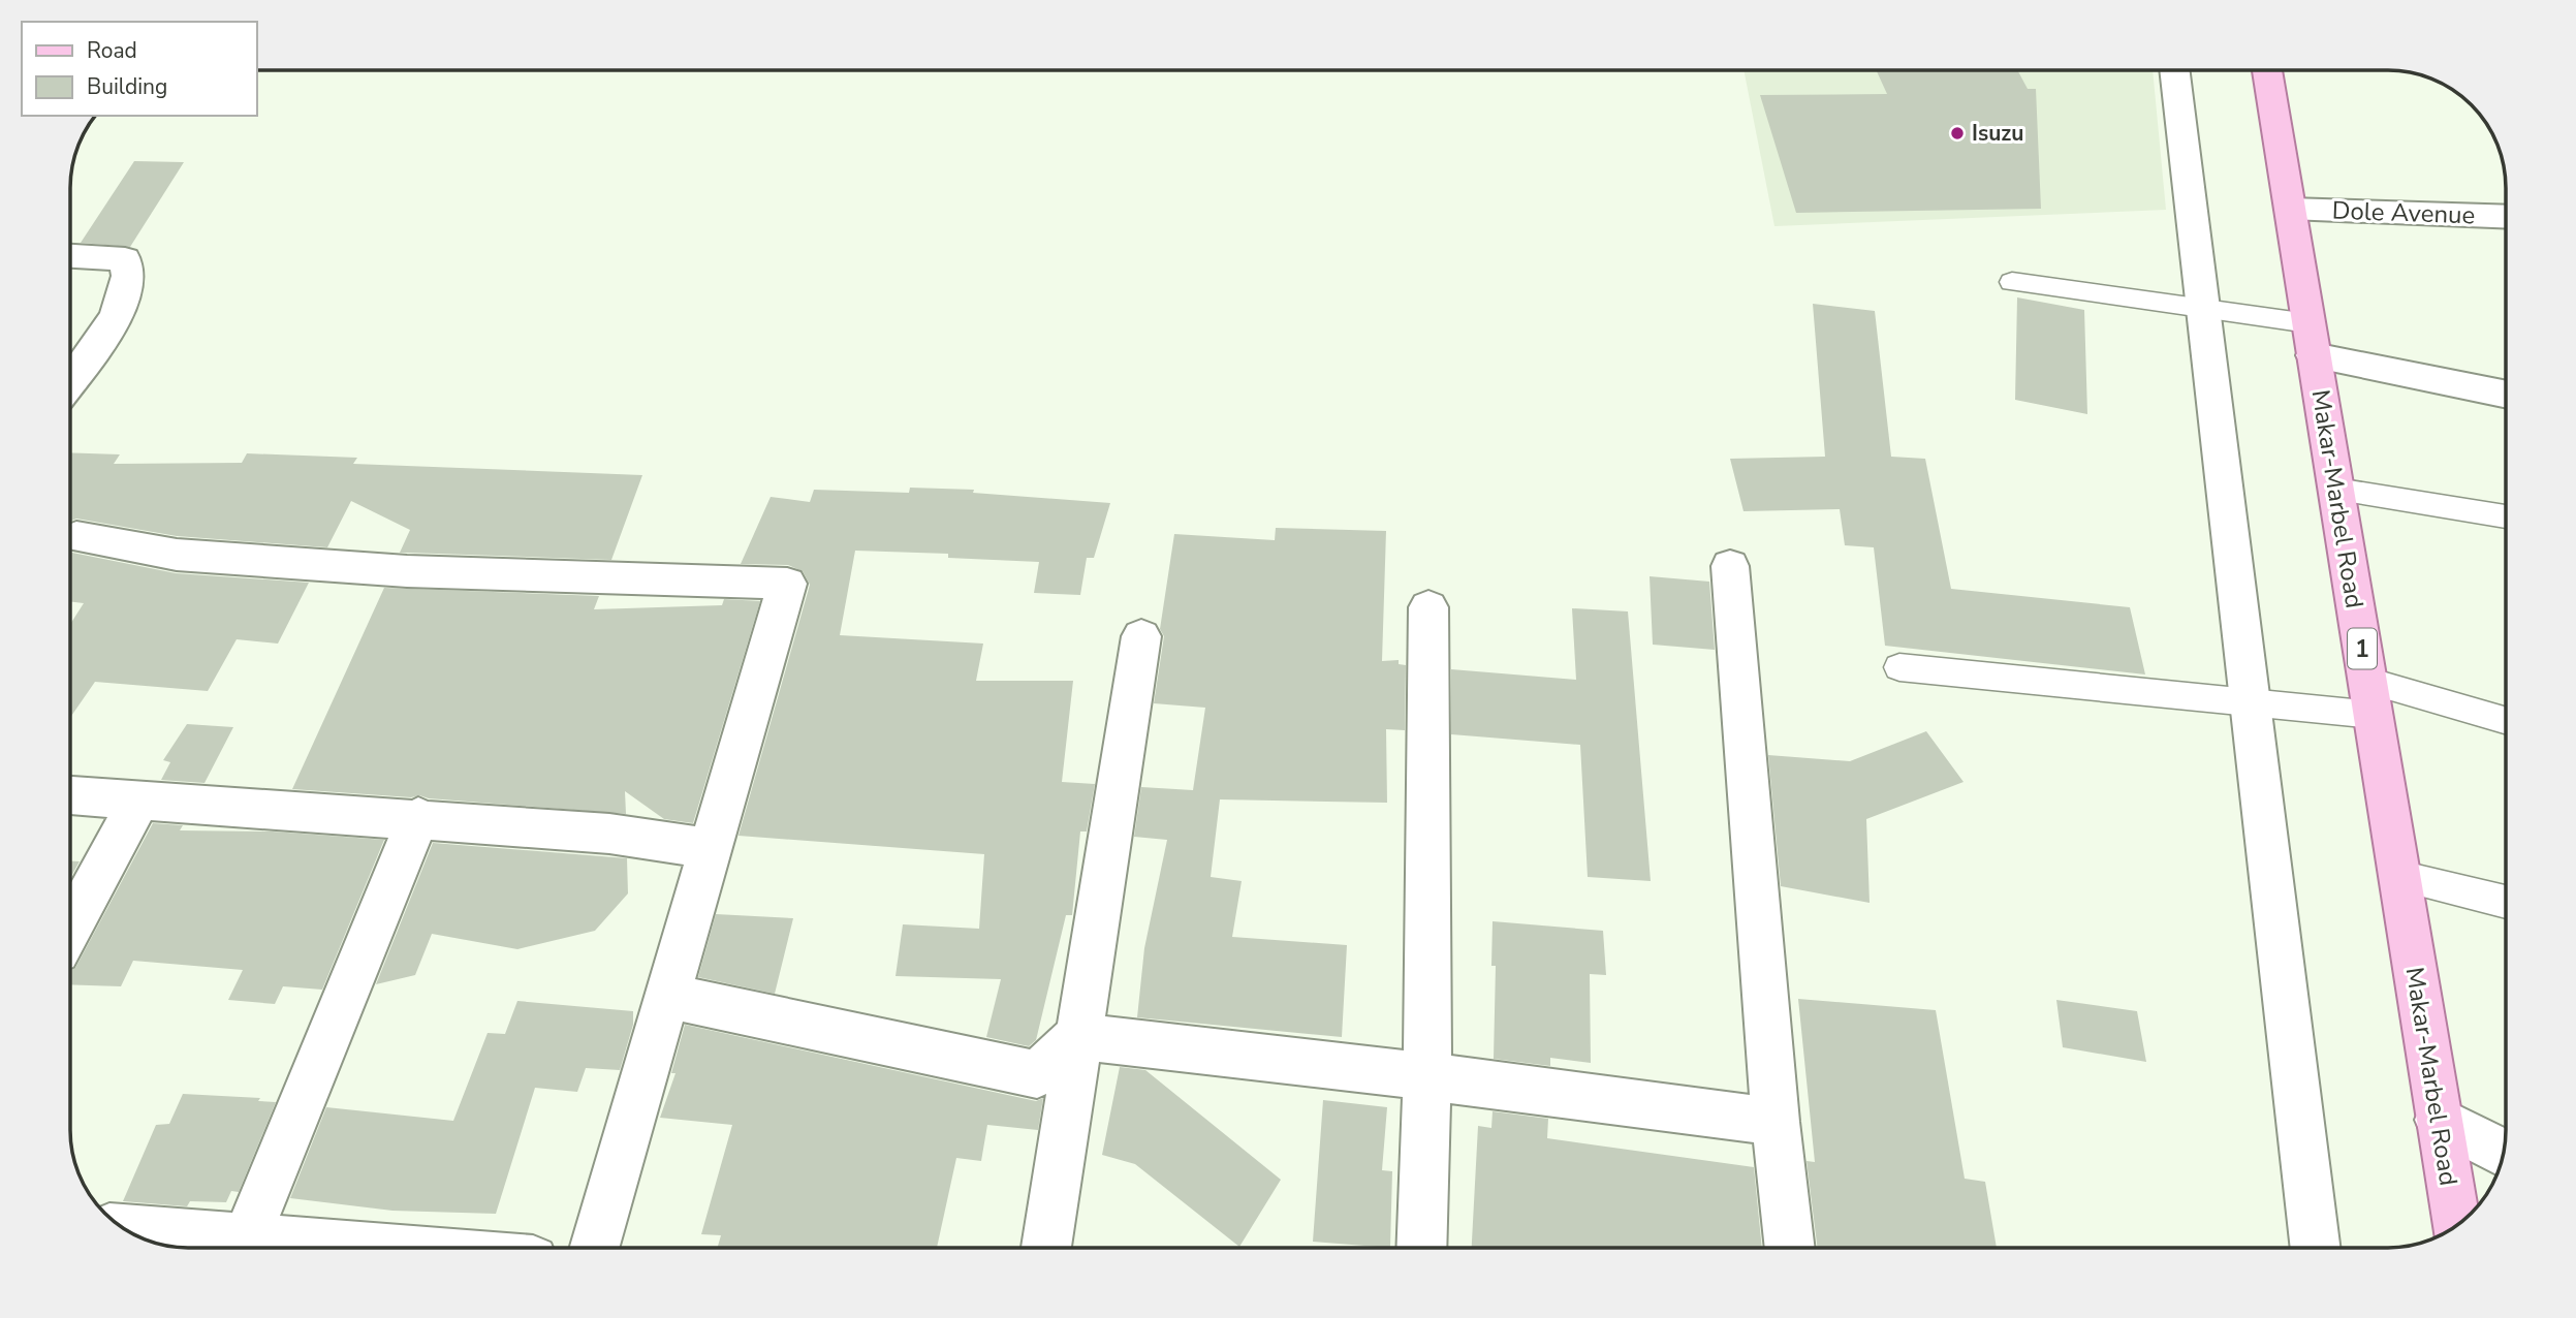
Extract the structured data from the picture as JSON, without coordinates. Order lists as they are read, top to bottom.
{
  "streets": {
    "main road": ["Makar-Marbel Road", "1"],
    "street": ["Dole Avenue"]
  },
  "crossings": [
    ["Dole Avenue", "Makar-Marbel Road"]
  ],
  "places": ["Isuzu"],
  "legend": ["Road", "Building"]
}
